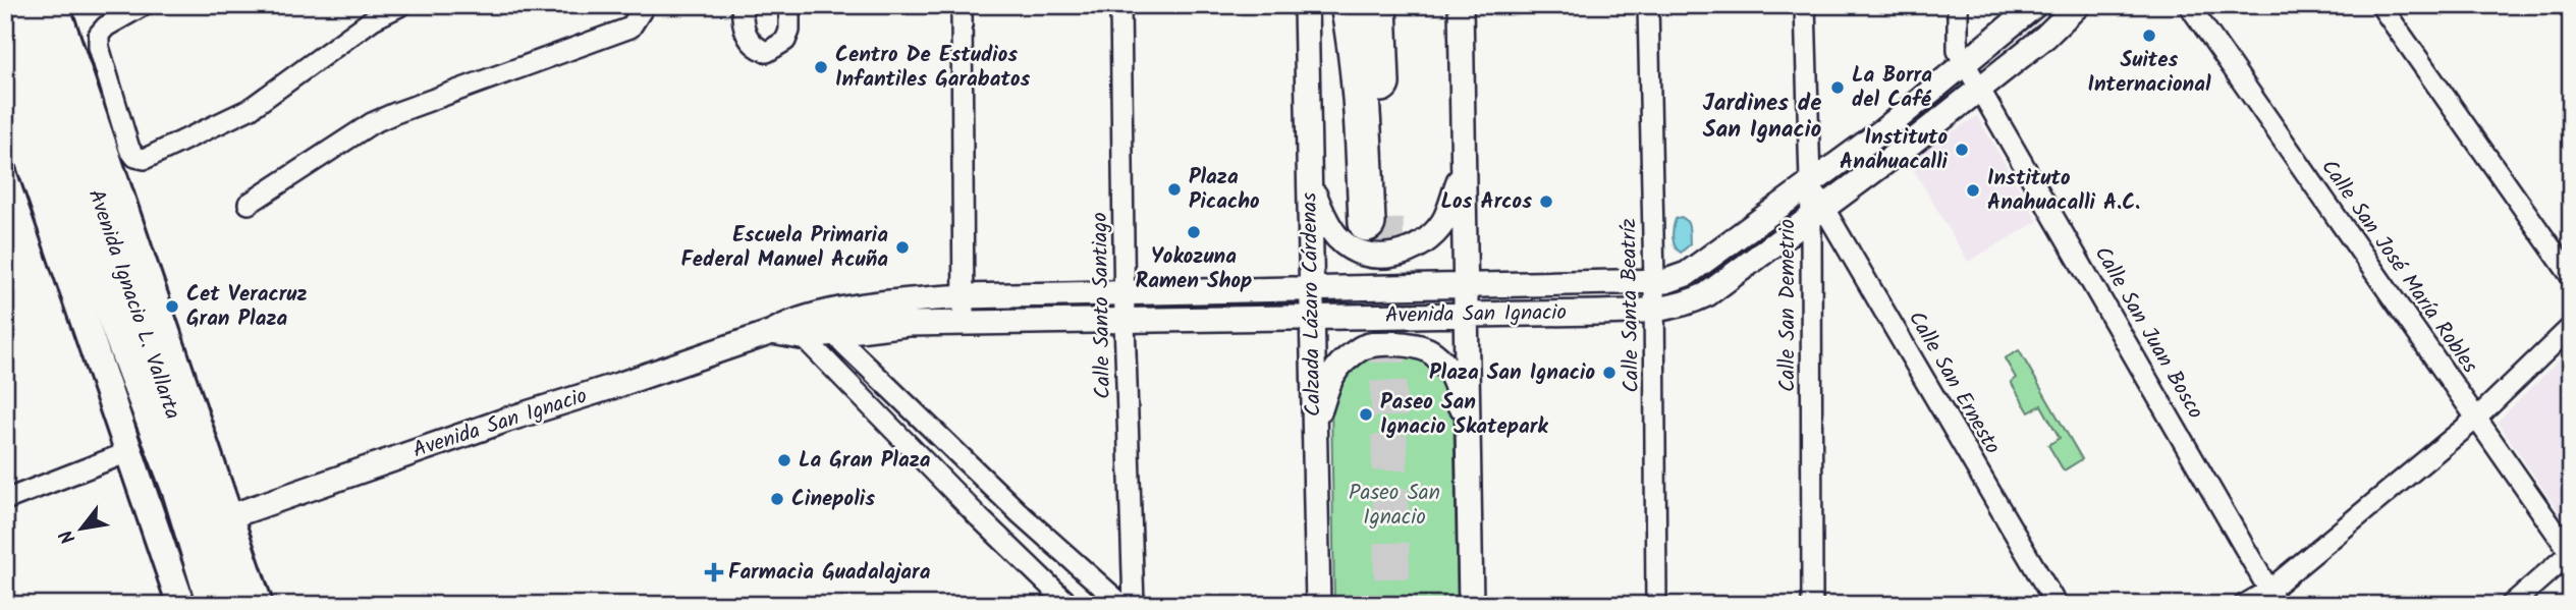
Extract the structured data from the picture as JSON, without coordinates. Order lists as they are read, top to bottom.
{
  "streets": {
    "main road": ["Avenida Ignacio L. Vallarta"],
    "street": [
      "Calle San José María Robles",
      "Calzada Lázaro Cárdenas",
      "Calle Santo Santiago",
      "Calle Santa Beatríz",
      "Calle San Demetrio",
      "Avenida San Ignacio",
      "Calle San Juan Bosco",
      "Calle San Ernesto"
    ]
  },
  "crossings": [
    ["Avenida Ignacio L. Vallarta", "Avenida San Ignacio"],
    ["Calzada Lázaro Cárdenas", "Avenida San Ignacio"],
    ["Calle Santo Santiago", "Avenida San Ignacio"],
    ["Calle Santa Beatríz", "Avenida San Ignacio"],
    ["Calle San Demetrio", "Avenida San Ignacio"],
    ["Calle San Demetrio", "Calle San Ernesto"],
    ["Avenida San Ignacio", "Calle San Juan Bosco"],
    ["Avenida San Ignacio", "Calle San Ernesto"]
  ],
  "districts": ["Jardines de San Ignacio"],
  "parks": ["Paseo San Ignacio"],
  "places": {
    "other": [
      "Suites Internacional",
      "Centro De Estudios Infantiles Garabatos",
      "La Borra del Café",
      "Instituto Anahuacalli",
      "Plaza Picacho",
      "Instituto Anahuacalli A.C.",
      "Los Arcos",
      "Yokozuna Ramen Shop",
      "Escuela Primaria Federal Manuel Acuña",
      "Cet Veracruz Gran Plaza",
      "Plaza San Ignacio",
      "Paseo San Ignacio Skatepark",
      "La Gran Plaza",
      "Cinepolis"
    ],
    "health": ["Farmacia Guadalajara"]
  },
  "north": "bottom left"
}
